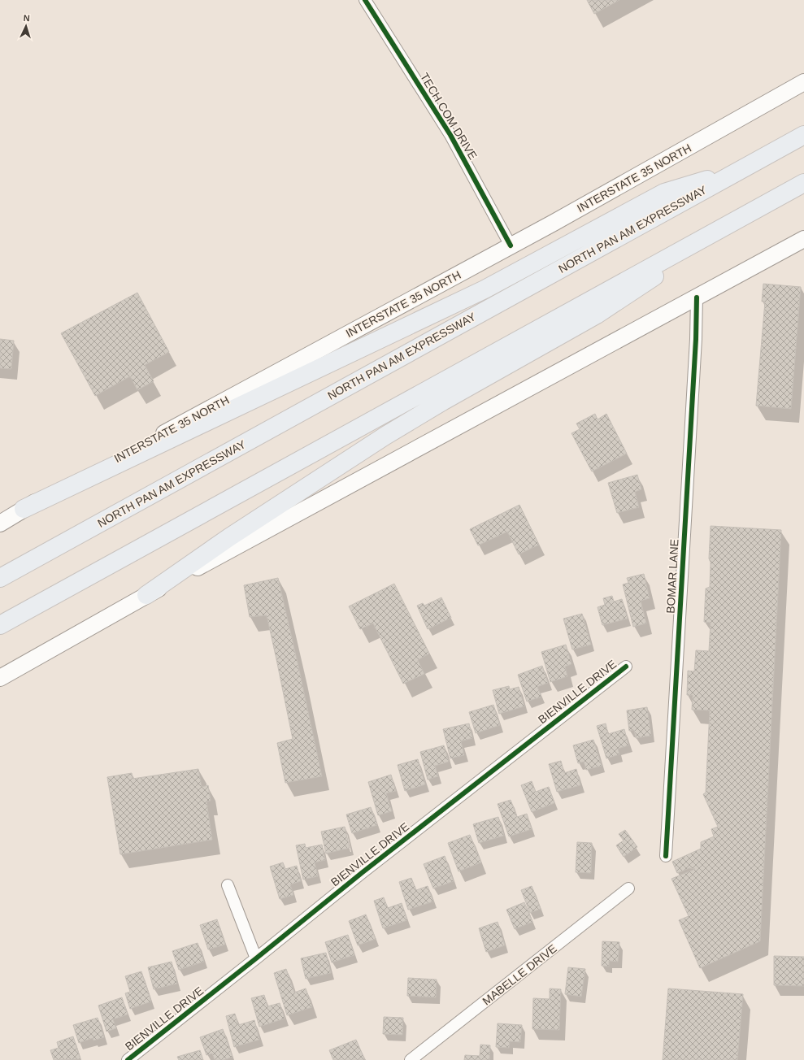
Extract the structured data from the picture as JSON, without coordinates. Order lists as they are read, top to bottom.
{
  "streets": {
    "highway": ["NORTH PAN AM EXPRESSWAY"],
    "main road": ["INTERSTATE 35 NORTH"],
    "street": [
      "TECH COM DRIVE",
      "BOMAR LANE",
      "BIENVILLE DRIVE",
      "MABELLE DRIVE"
    ]
  },
  "crossings": [
    ["TECH COM DRIVE", "INTERSTATE 35 NORTH"]
  ],
  "north": "top"
}
